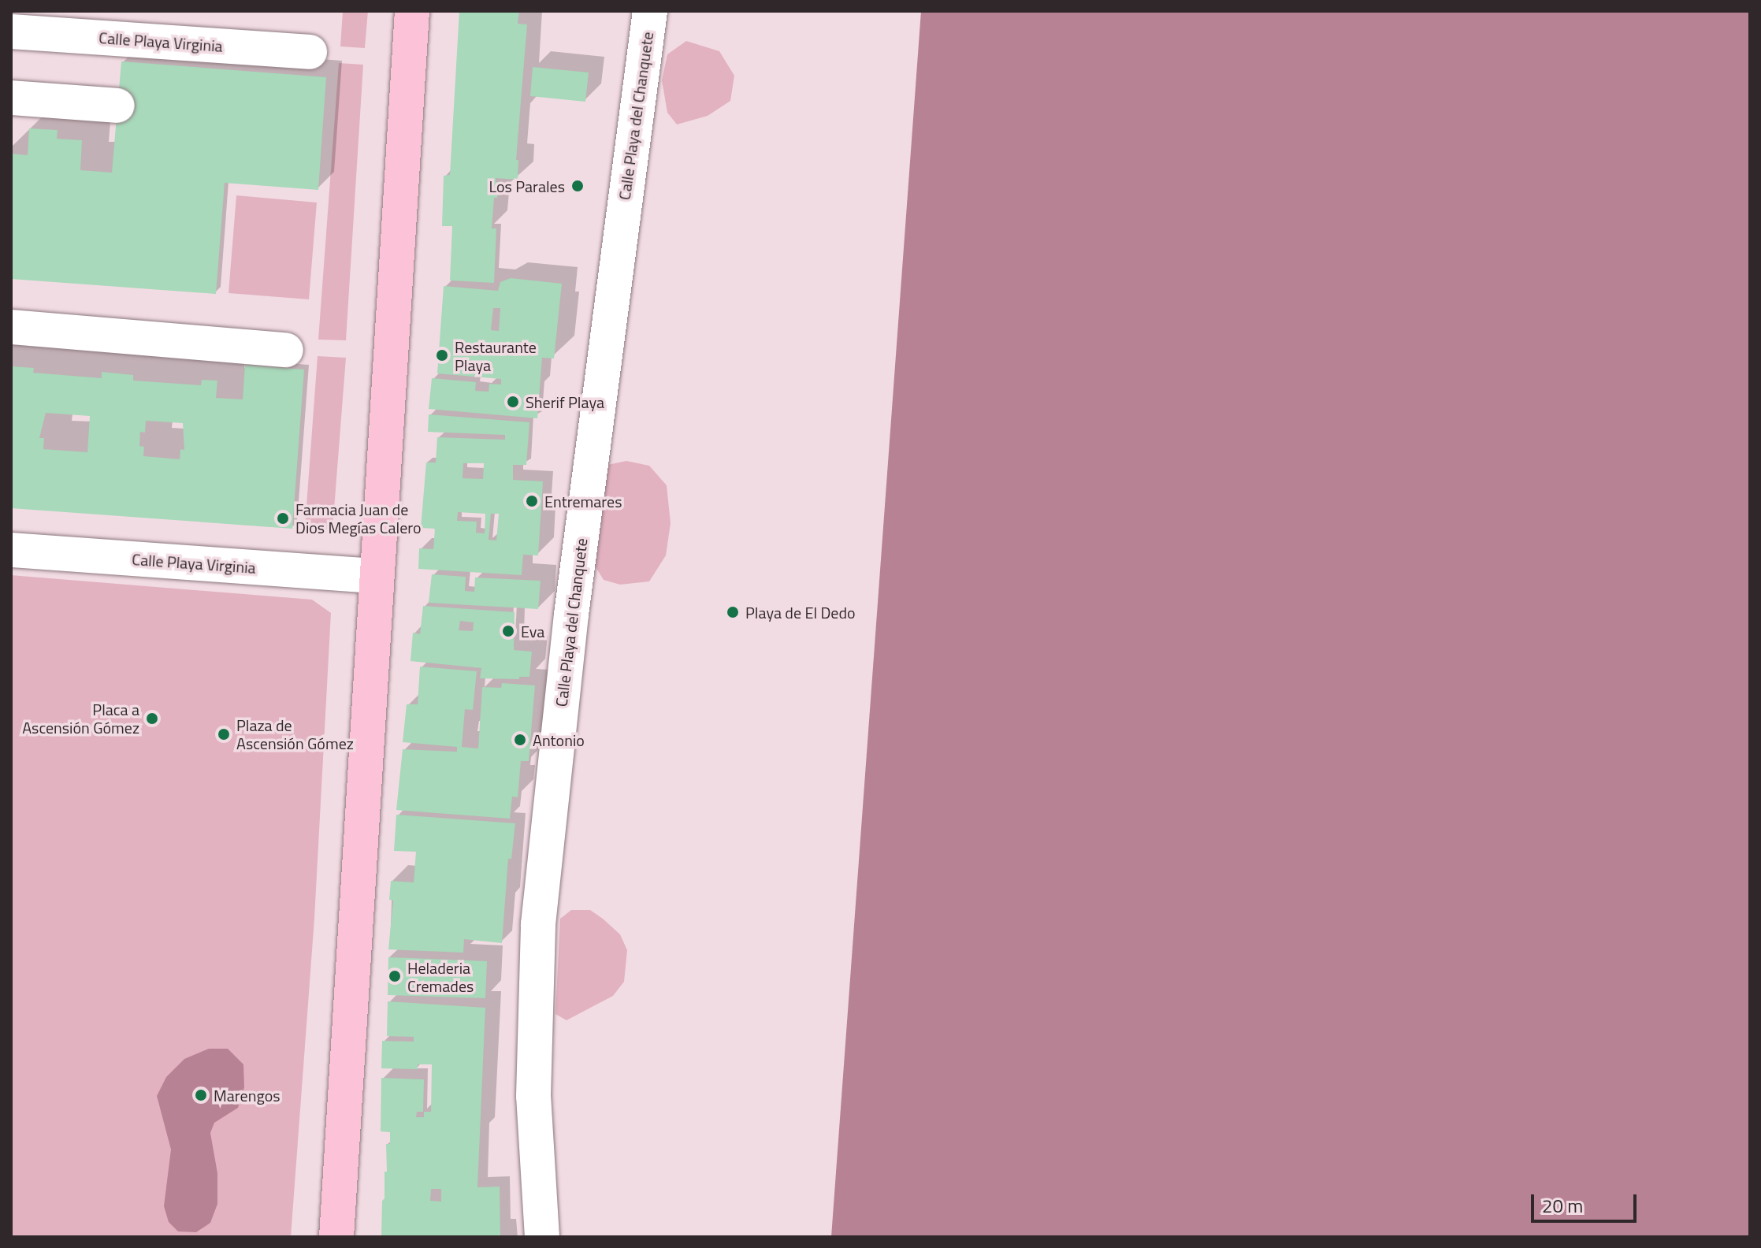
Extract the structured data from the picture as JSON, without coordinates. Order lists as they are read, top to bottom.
{
  "streets": {
    "street": ["Calle Playa Virginia", "Calle Playa del Chanquete"]
  },
  "places": [
    "Los Parales",
    "Restaurante Playa",
    "Sherif Playa",
    "Entremares",
    "Farmacia Juan de Dios Megías Calero",
    "Playa de El Dedo",
    "Eva",
    "Placa a Ascensión Gómez",
    "Plaza de Ascensión Gómez",
    "Antonio",
    "Heladeria Cremades",
    "Marengos"
  ],
  "scale_bar": "20 m"
}
